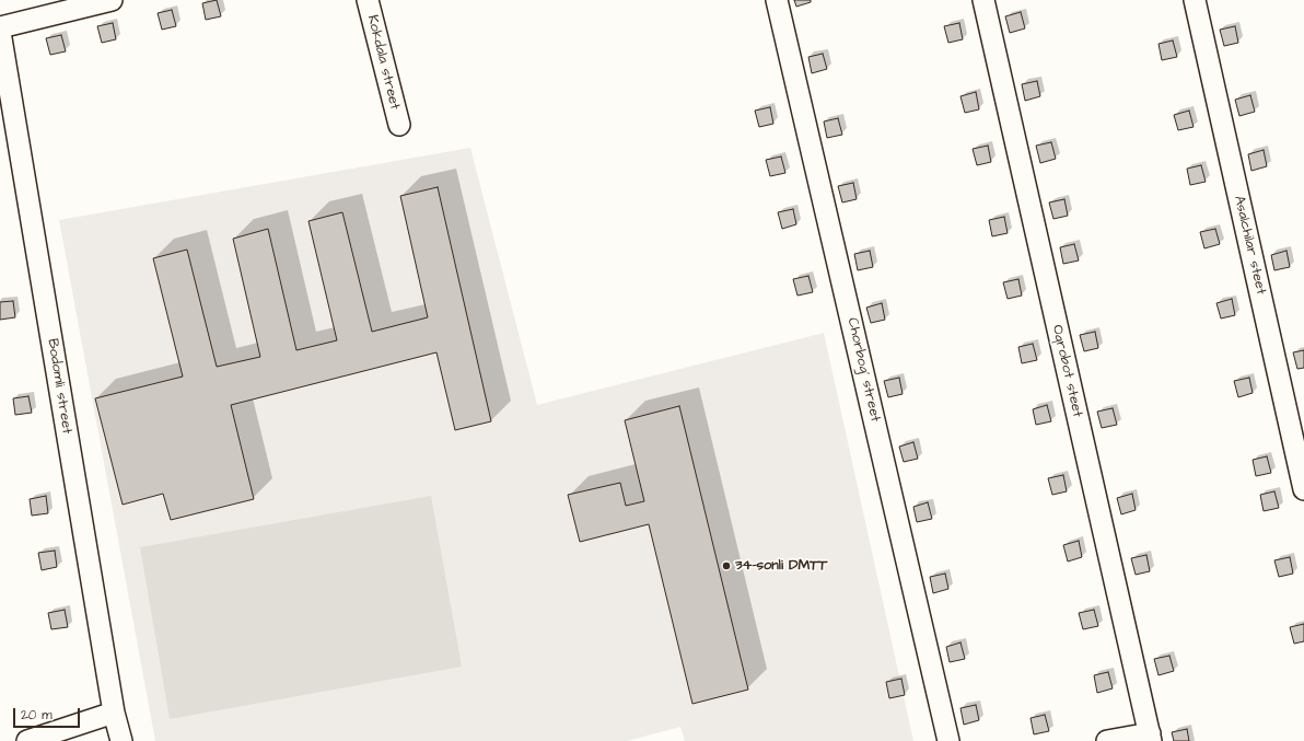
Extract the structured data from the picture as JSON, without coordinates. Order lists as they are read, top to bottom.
{
  "streets": {
    "street": [
      "Kokdala street",
      "Asalchilar steet",
      "Chorbog' street",
      "Oqrobot steet",
      "Bodomli street"
    ]
  },
  "places": ["34-sonli DMTT"],
  "scale_bar": "20 m"
}
